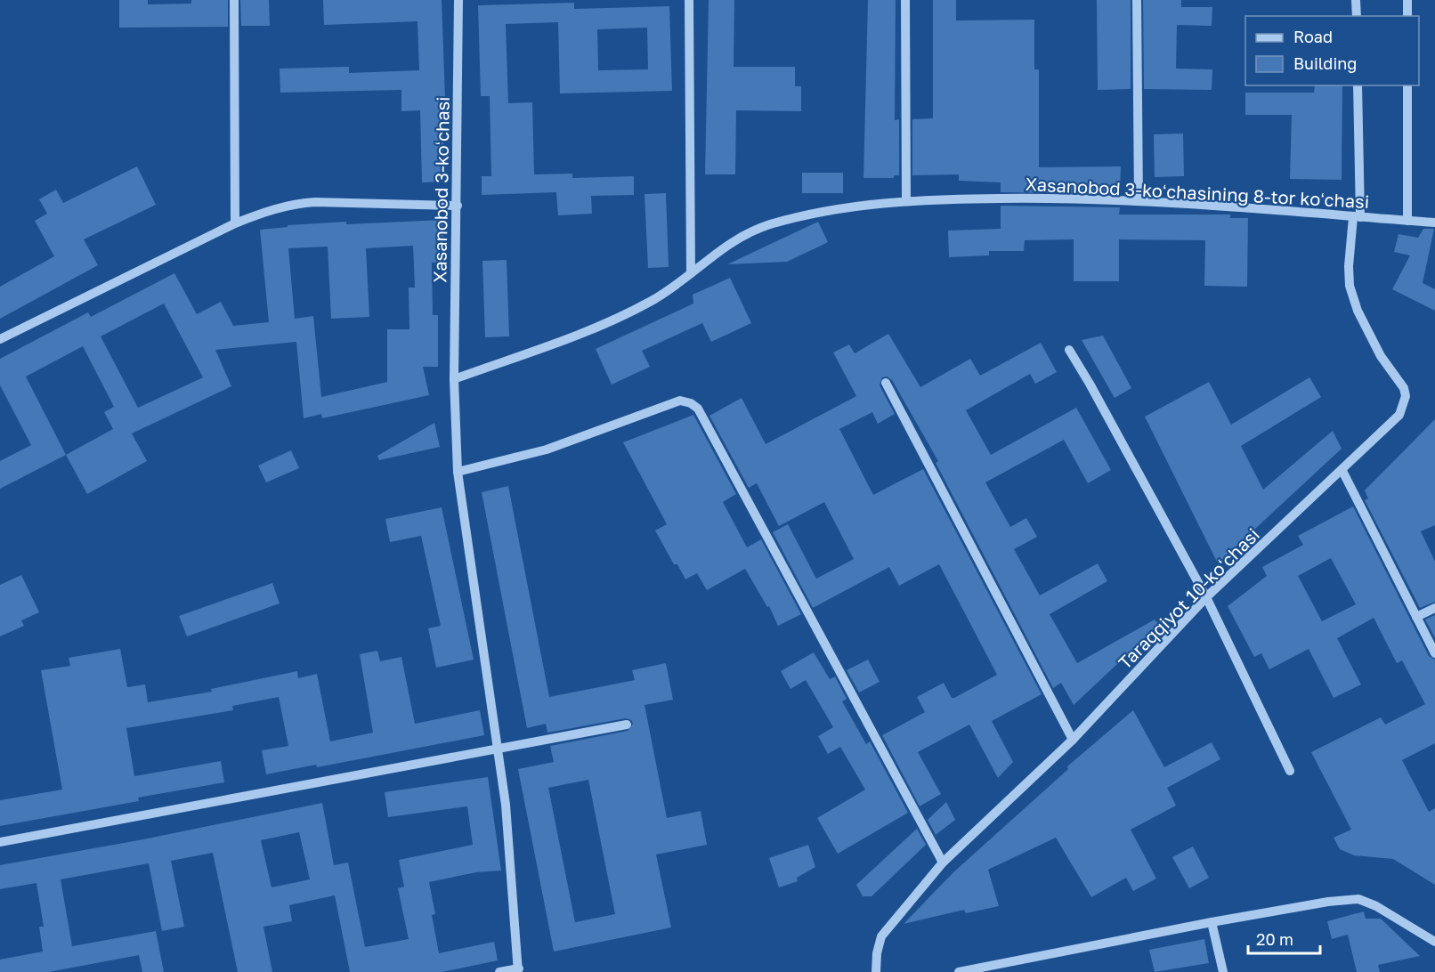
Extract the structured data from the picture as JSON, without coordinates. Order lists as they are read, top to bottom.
{
  "streets": {
    "street": ["Xasanobod 3-koʻchasi", "Xasanobod 3-koʻchasining 8-tor koʻchasi", "Taraqqiyot 10-koʻchasi"]
  },
  "crossings": [
    ["Xasanobod 3-koʻchasi", "Xasanobod 3-koʻchasining 8-tor koʻchasi"],
    ["Xasanobod 3-koʻchasining 8-tor koʻchasi", "Taraqqiyot 10-koʻchasi"]
  ],
  "legend": ["Road", "Building"],
  "scale_bar": "20 m"
}
